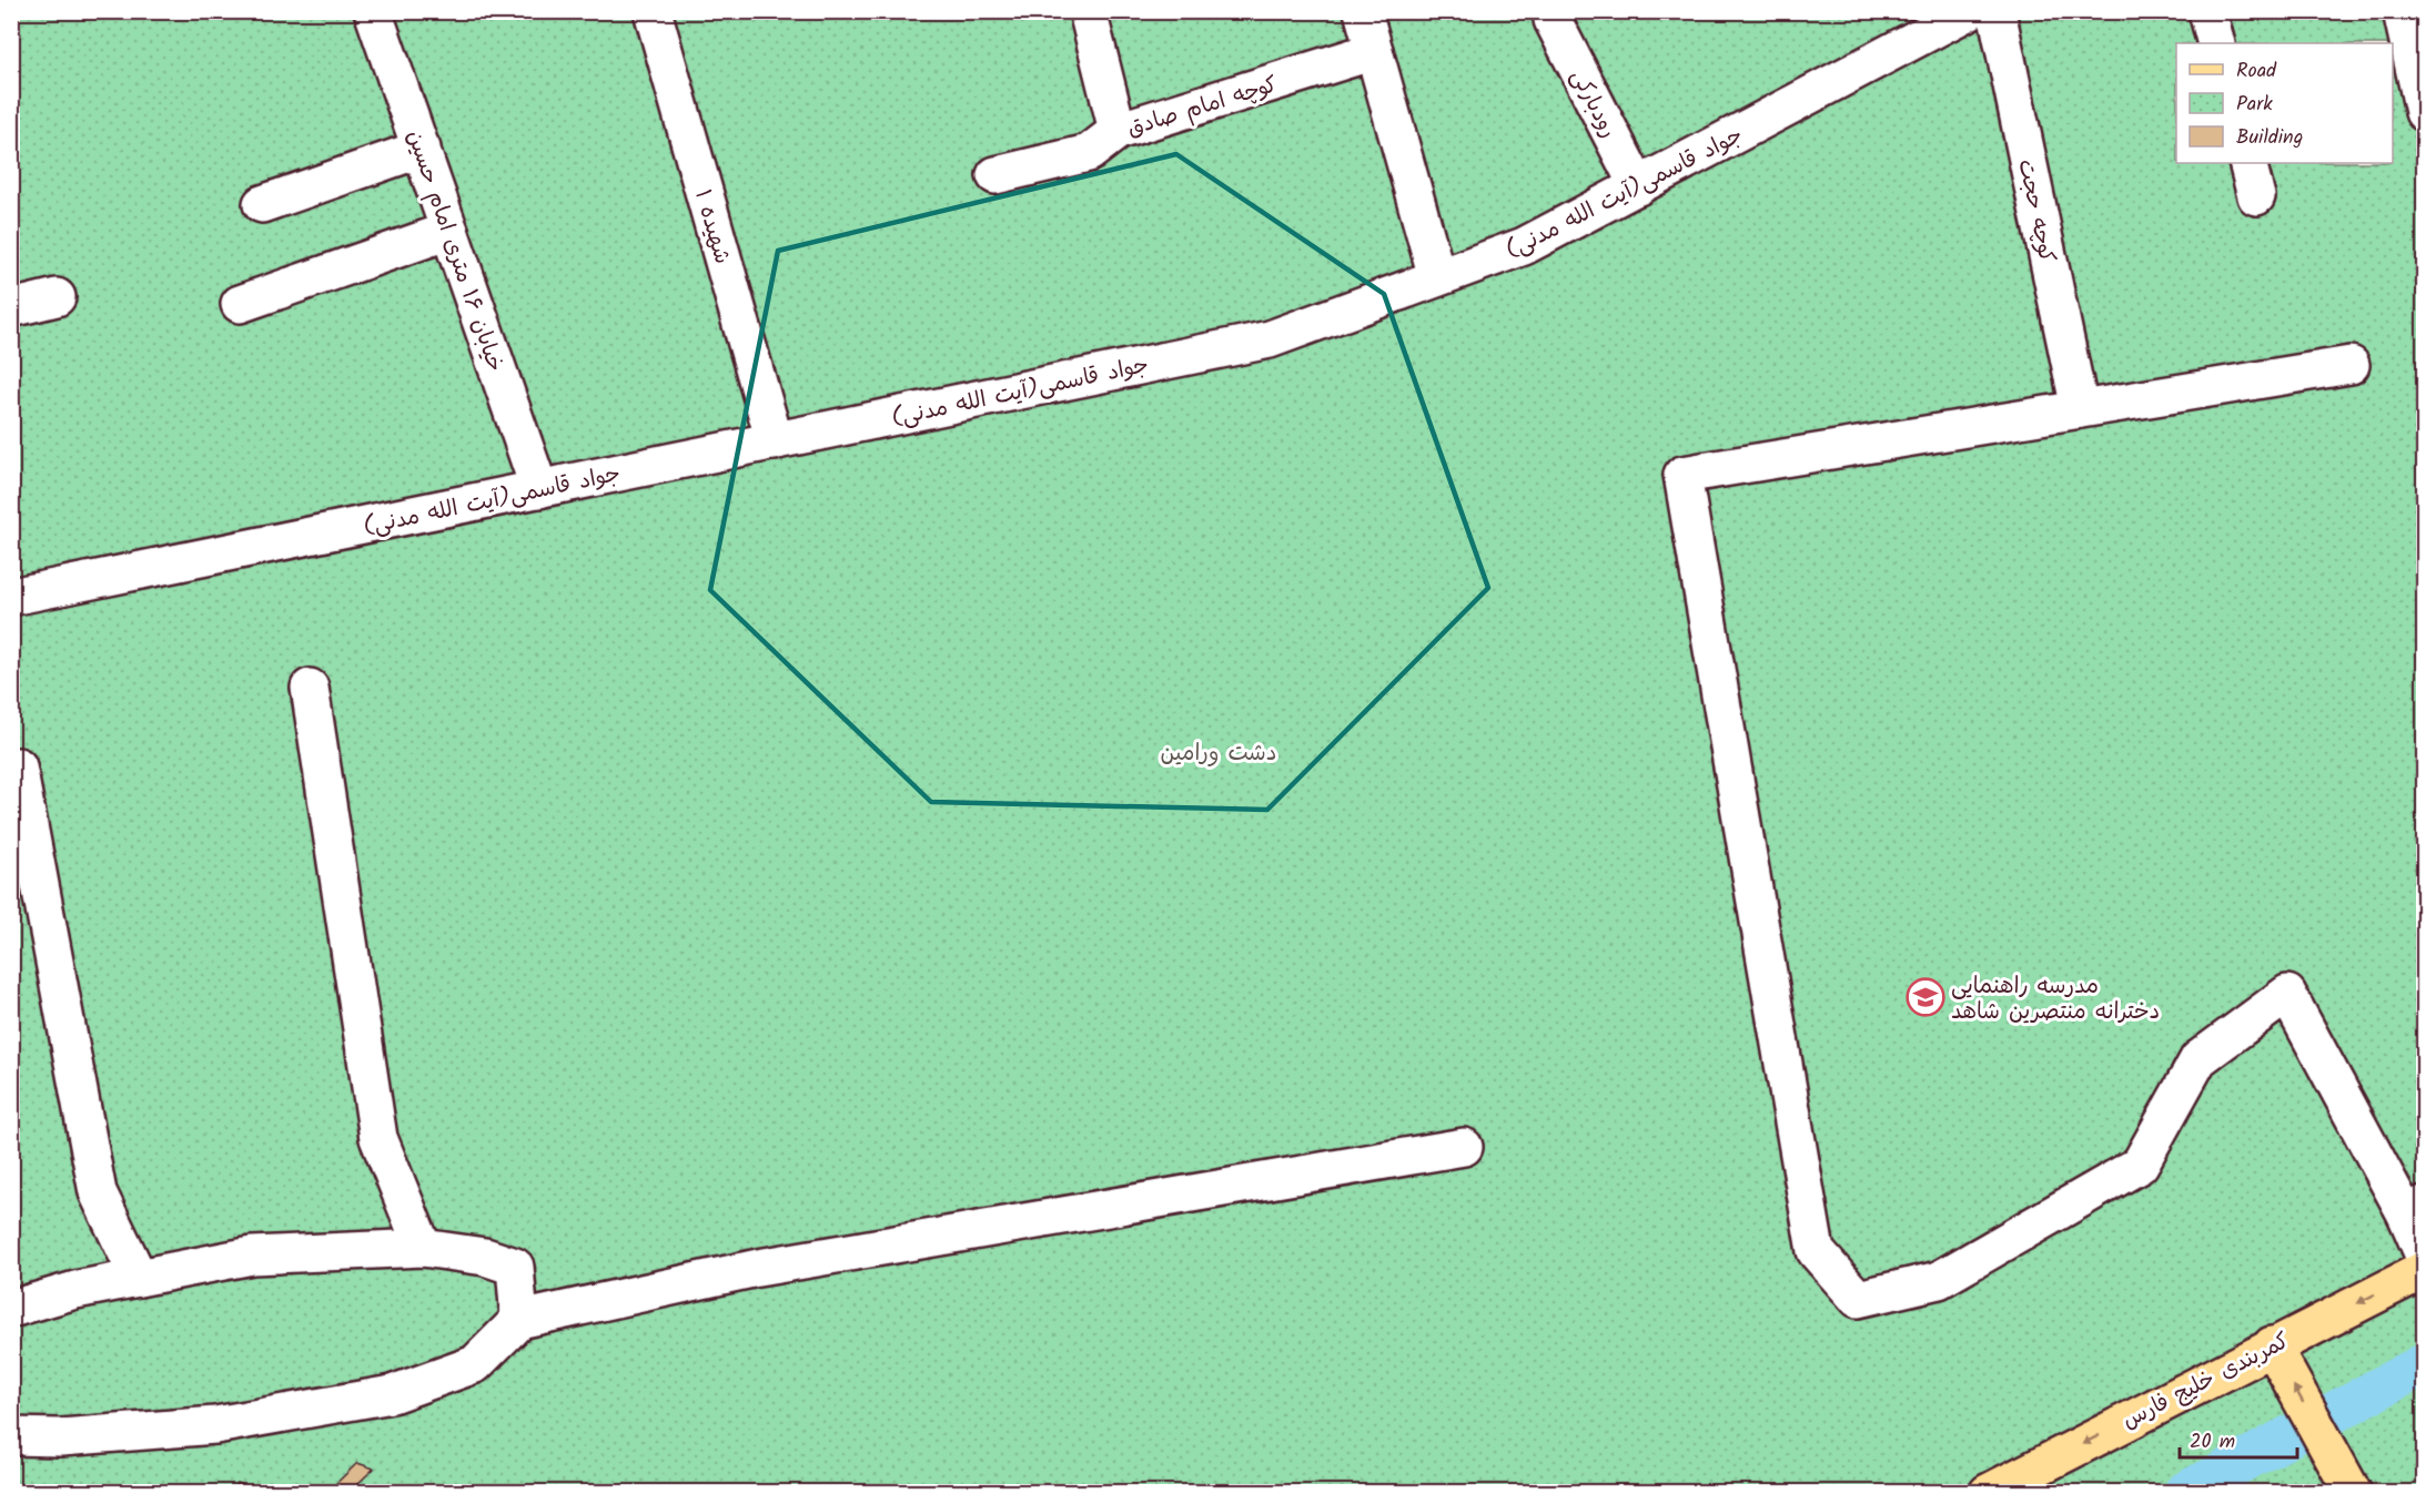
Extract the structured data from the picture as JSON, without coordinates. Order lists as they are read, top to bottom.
{
  "streets": {
    "main road": ["کمربندی خلیج فارس"],
    "street": [
      "رودبارکی",
      "کوچه امام صادق",
      "جواد قاسمی(آیت الله مدنی)",
      "کوچه حجت",
      "شهیده ۱",
      "خیابان ۱۶ متری امام حسین"
    ]
  },
  "crossings": [
    ["رودبارکی", "جواد قاسمی(آیت الله مدنی)"],
    ["جواد قاسمی(آیت الله مدنی)", "شهیده ۱"],
    ["جواد قاسمی(آیت الله مدنی)", "خیابان ۱۶ متری امام حسین"]
  ],
  "one_way": ["کمربندی خلیج فارس"],
  "parks": ["دشت ورامین"],
  "places": {
    "school or university": ["مدرسه راهنمایی دخترانه منتصرین شاهد"]
  },
  "legend": ["Road", "Park", "Building"],
  "scale_bar": "20 m"
}
